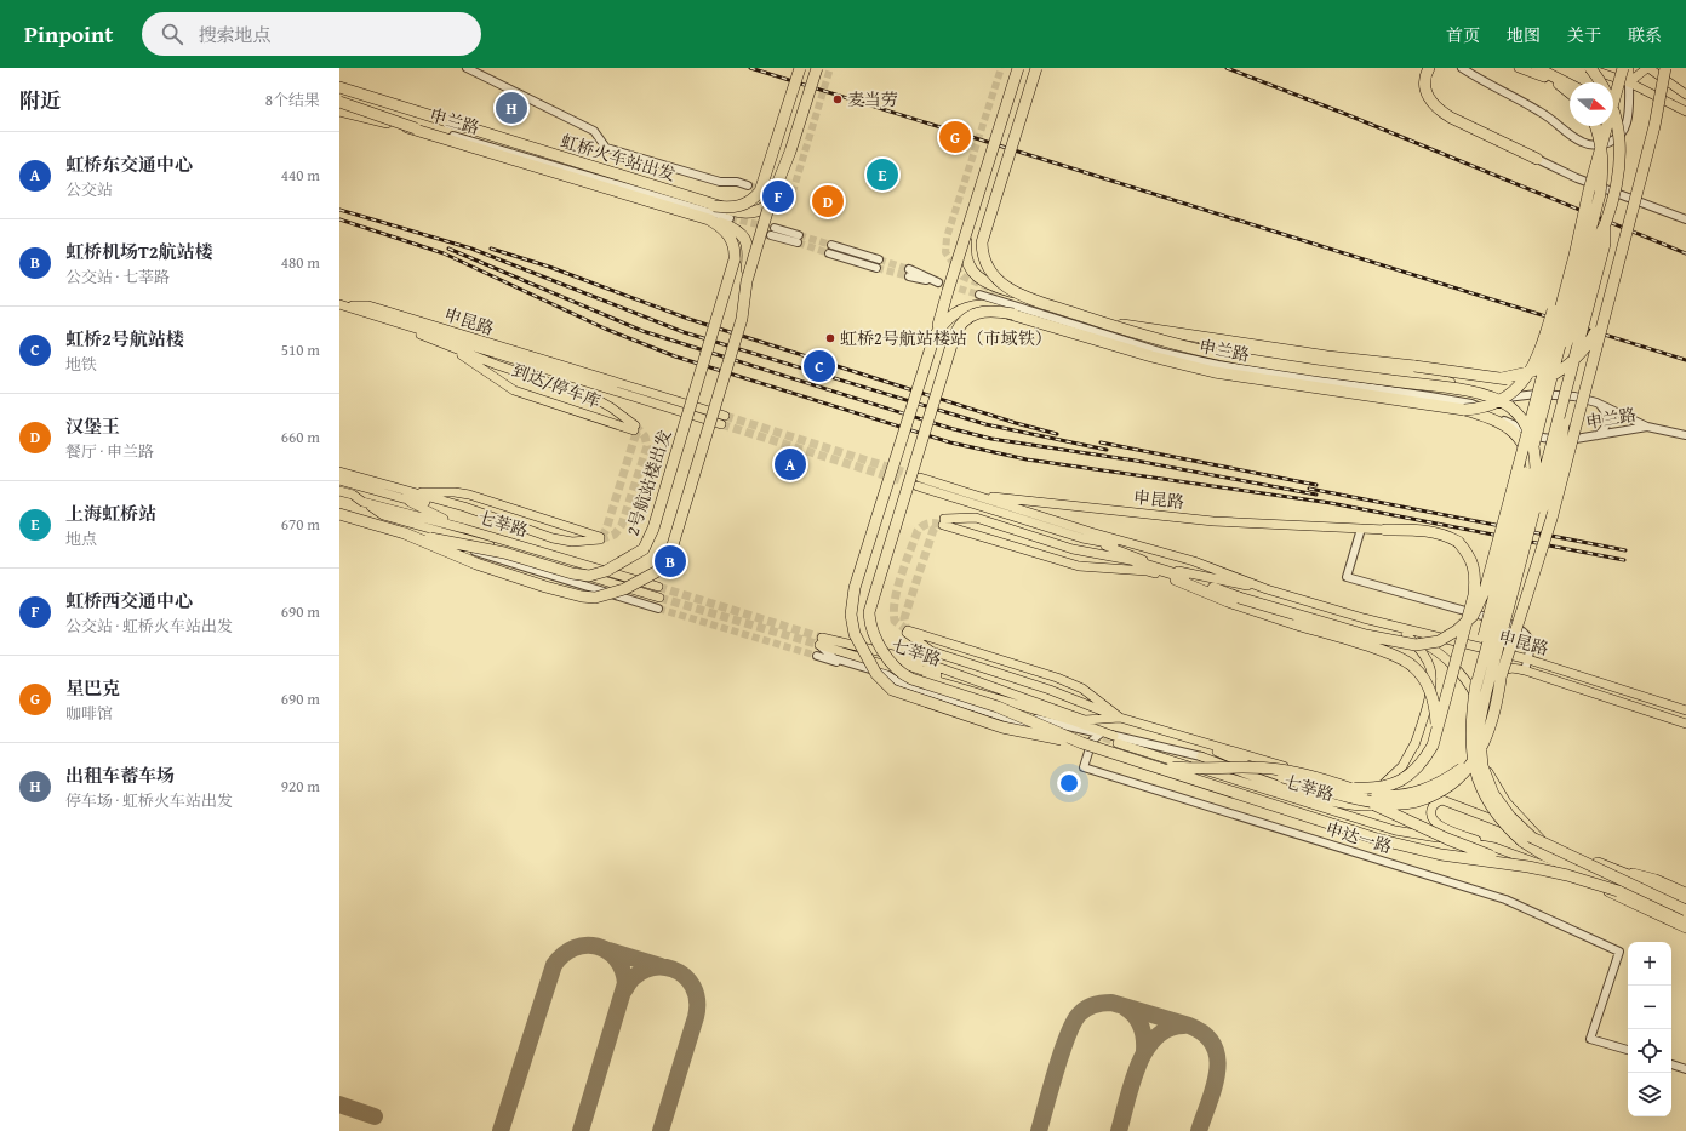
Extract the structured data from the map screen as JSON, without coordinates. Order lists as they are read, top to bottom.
{
  "streets": {
    "highway": ["虹桥火车站出发", "2号航站楼出发"],
    "main road": ["申昆路", "到达/停车库", "七莘路"],
    "street": ["申兰路", "申达一路"]
  },
  "crossings": [
    ["申昆路", "到达/停车库"]
  ],
  "places": ["麦当劳", "虹桥2号航站楼站（市域铁）"],
  "north": "right",
  "page": {
    "header": "Pinpoint",
    "search": "搜索地点",
    "nav": [
      "首页",
      "地图",
      "关于",
      "联系"
    ],
    "heading": ["附近", "8个结果"],
    "pins": [
      "H",
      "G",
      "E",
      "F",
      "D",
      "C",
      "A",
      "B"
    ],
    "list": [
      {
        "mark": "A",
        "name": "虹桥东交通中心",
        "note": "公交站",
        "value": "440 m"
      },
      {
        "mark": "B",
        "name": "虹桥机场T2航站楼",
        "note": "公交站 · 七莘路",
        "value": "480 m"
      },
      {
        "mark": "C",
        "name": "虹桥2号航站楼",
        "note": "地铁",
        "value": "510 m"
      },
      {
        "mark": "D",
        "name": "汉堡王",
        "note": "餐厅 · 申兰路",
        "value": "660 m"
      },
      {
        "mark": "E",
        "name": "上海虹桥站",
        "note": "地点",
        "value": "670 m"
      },
      {
        "mark": "F",
        "name": "虹桥西交通中心",
        "note": "公交站 · 虹桥火车站出发",
        "value": "690 m"
      },
      {
        "mark": "G",
        "name": "星巴克",
        "note": "咖啡馆",
        "value": "690 m"
      },
      {
        "mark": "H",
        "name": "出租车蓄车场",
        "note": "停车场 · 虹桥火车站出发",
        "value": "920 m"
      }
    ],
    "map_buttons": ["+", "−"]
  }
}
